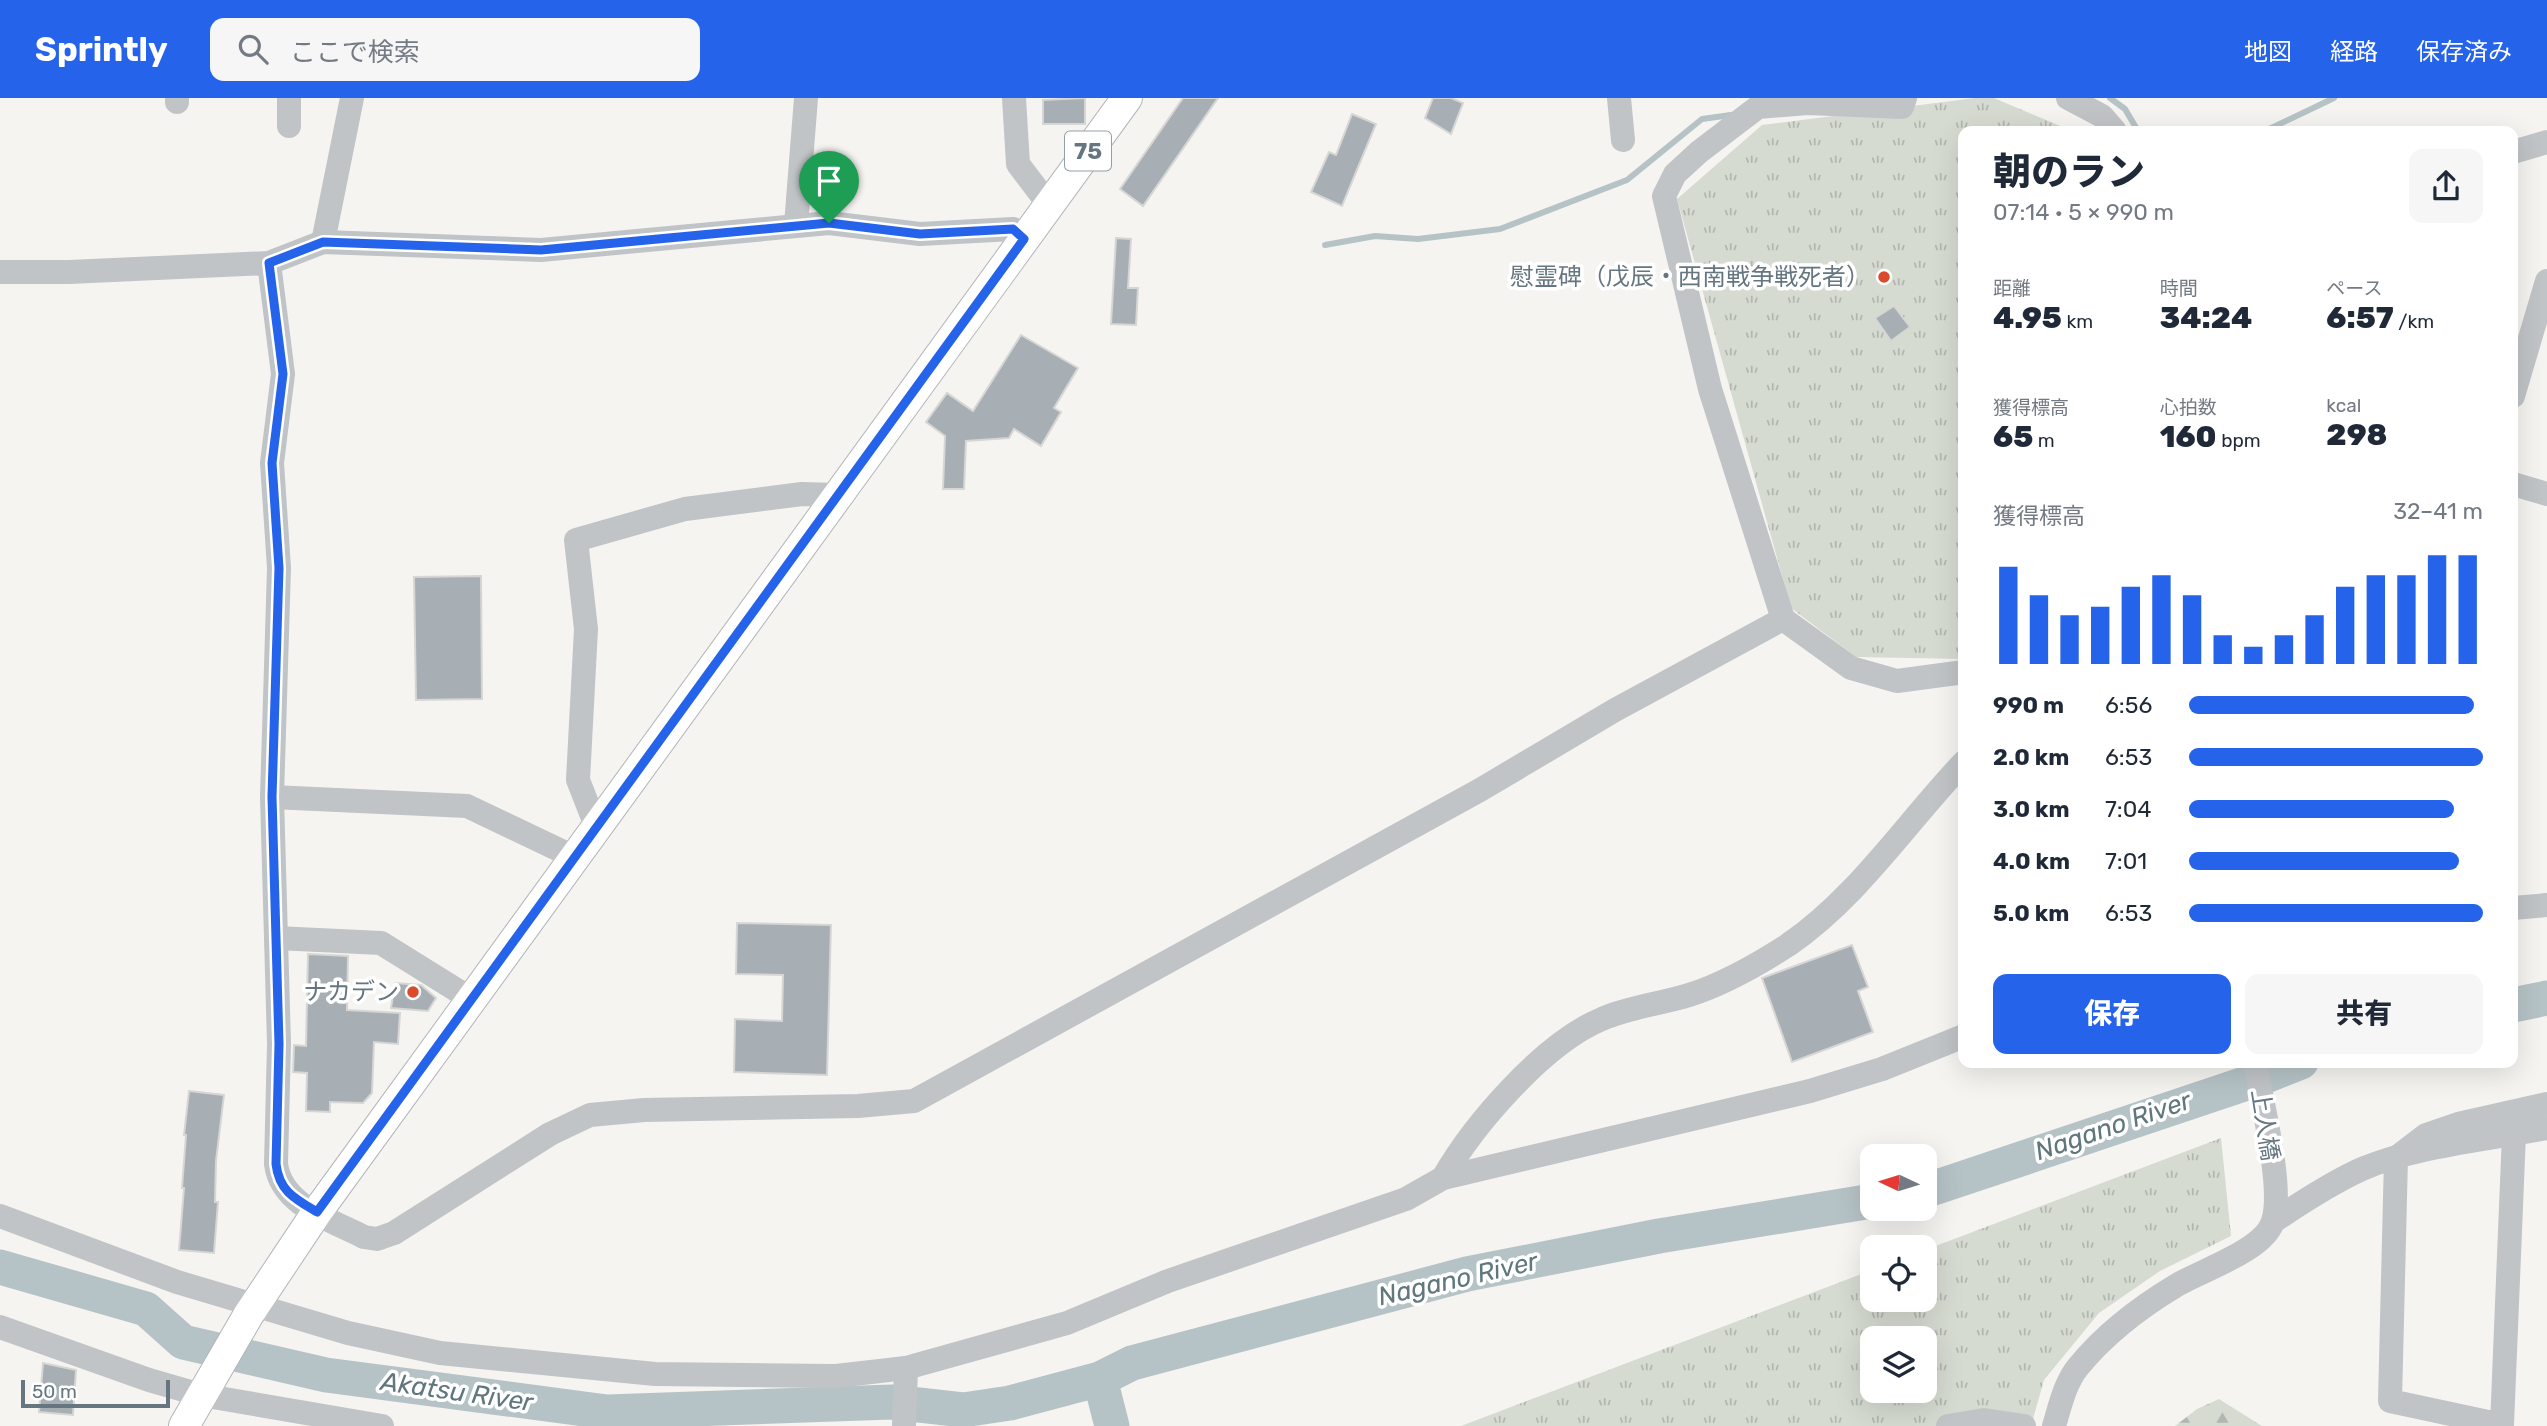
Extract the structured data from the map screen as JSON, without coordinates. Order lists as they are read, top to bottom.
{
  "streets": {
    "main road": ["75"],
    "street": ["上人橋"]
  },
  "water": ["Nagano River", "Akatsu River"],
  "places": ["慰霊碑（戊辰・西南戦争戦死者）", "ナカデン"],
  "scale_bar": "50 m",
  "north": "left",
  "page": {
    "header": "Sprintly",
    "search": "ここで検索",
    "nav": ["地図", "経路", "保存済み"],
    "heading": ["朝のラン", "07:14 · 5 × 990 m"],
    "stats": [
      ["距離", "4.95 km"],
      ["時間", "34:24"],
      ["ペース", "6:57 /km"],
      ["獲得標高", "65 m"],
      ["心拍数", "160 bpm"],
      ["kcal", "298"]
    ],
    "chart": ["獲得標高", "32–41 m"],
    "list": [
      {
        "name": "990 m",
        "note": "6:56"
      },
      {
        "name": "2.0 km",
        "note": "6:53"
      },
      {
        "name": "3.0 km",
        "note": "7:04"
      },
      {
        "name": "4.0 km",
        "note": "7:01"
      },
      {
        "name": "5.0 km",
        "note": "6:53"
      }
    ],
    "buttons": ["保存", "共有"],
    "scale": "50 m"
  }
}
